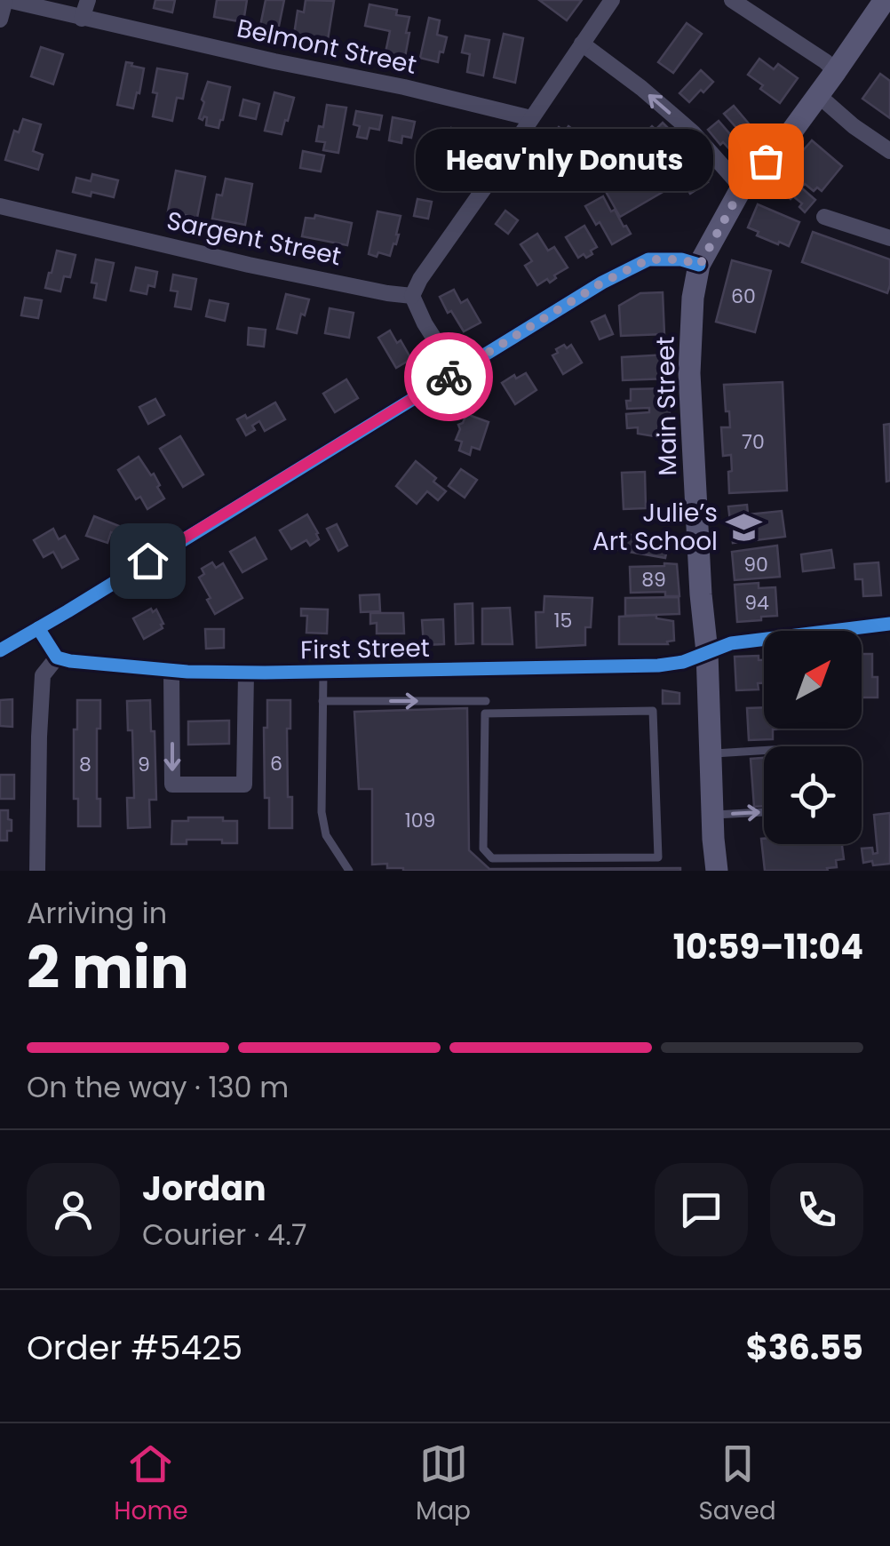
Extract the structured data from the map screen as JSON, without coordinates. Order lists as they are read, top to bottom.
{
  "streets": {
    "main road": ["Main Street"],
    "street": ["Belmont Street", "Sargent Street", "First Street"]
  },
  "crossings": [
    ["Main Street", "First Street"]
  ],
  "places": {
    "other": ["Heav'nly Donuts"],
    "school or university": ["Julie’s Art School"]
  },
  "house_numbers": [
    "60",
    "70",
    "90",
    "89",
    "94",
    "15",
    "6",
    "8",
    "9",
    "109"
  ],
  "north": "top right",
  "page": {
    "bubble": "Heav'nly Donuts",
    "heading": ["2 min", "Arriving in", "10:59–11:04"],
    "panel": [
      "Jordan",
      "Courier · 4.7",
      "Order #5425",
      "$36.55"
    ],
    "bar": "On the way · 130 m",
    "tabs": ["Home", "Map", "Saved"]
  }
}
